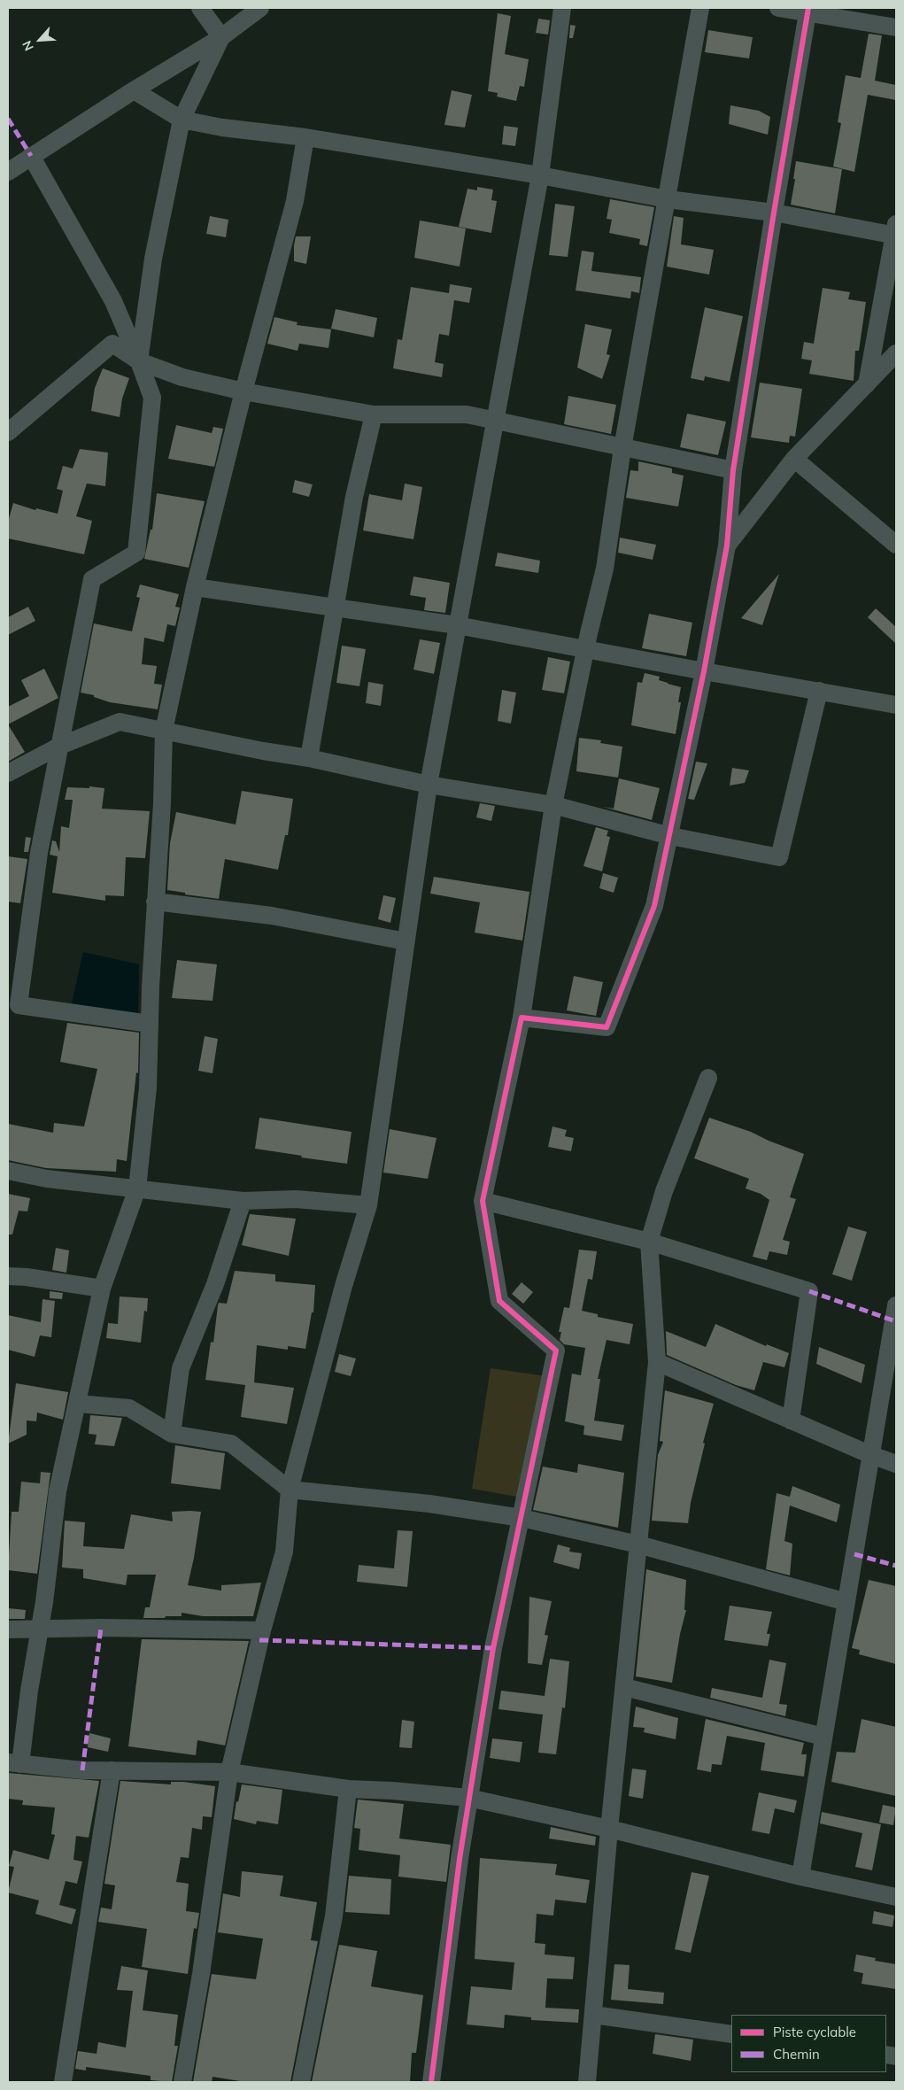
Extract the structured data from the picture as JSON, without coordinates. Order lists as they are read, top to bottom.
{
  "legend": ["Piste cyclable", "Chemin"],
  "north": "bottom left"
}
